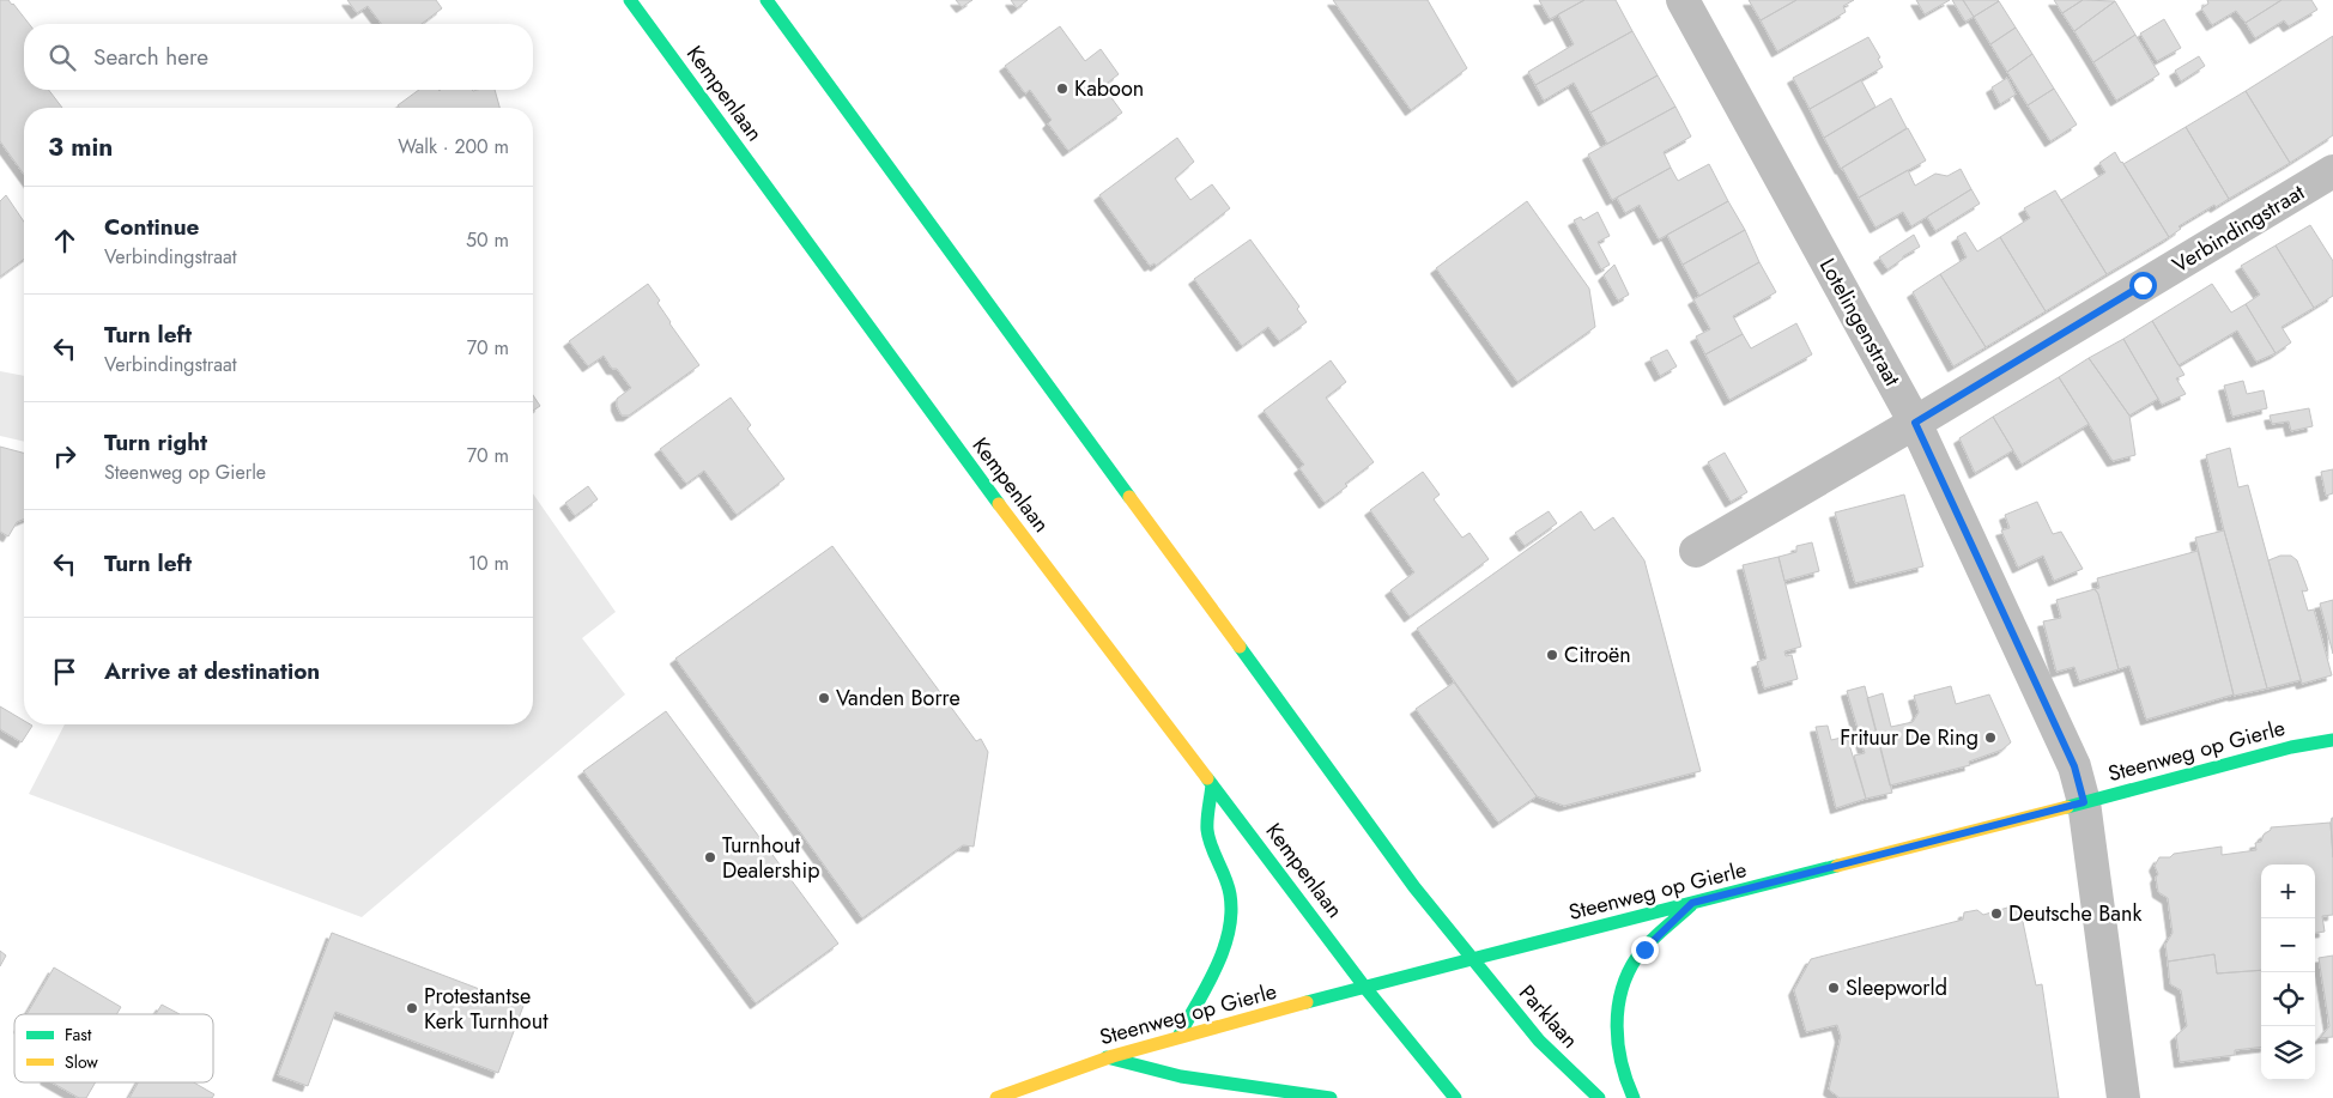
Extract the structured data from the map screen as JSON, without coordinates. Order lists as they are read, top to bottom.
{
  "streets": {
    "main road": ["Kempenlaan", "Steenweg op Gierle", "Parklaan"],
    "street": ["Verbindingstraat", "Lotelingenstraat"]
  },
  "crossings": [
    ["Kempenlaan", "Steenweg op Gierle"],
    ["Verbindingstraat", "Lotelingenstraat"],
    ["Steenweg op Gierle", "Parklaan"]
  ],
  "places": [
    "Kaboon",
    "Citroën",
    "Vanden Borre",
    "Frituur De Ring",
    "Turnhout Dealership",
    "Deutsche Bank",
    "Sleepworld",
    "Protestantse Kerk Turnhout"
  ],
  "legend": ["Fast", "Slow"],
  "page": {
    "search": "Search here",
    "heading": ["3 min", "Walk · 200 m"],
    "list": [
      ["Continue", "Verbindingstraat", "50 m"],
      ["Turn left", "Verbindingstraat", "70 m"],
      ["Turn right", "Steenweg op Gierle", "70 m"],
      ["Turn left", "10 m"],
      "Arrive at destination"
    ],
    "map_buttons": ["+", "−"]
  }
}
